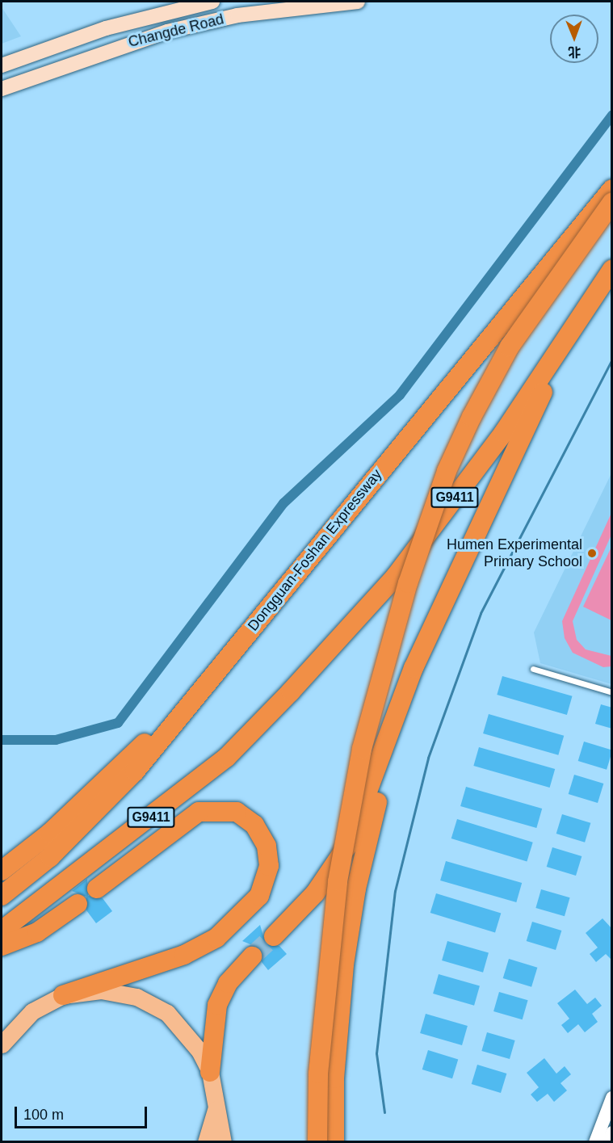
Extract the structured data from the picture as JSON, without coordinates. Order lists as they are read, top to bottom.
{
  "streets": {
    "highway": ["G9411", "Dongguan-Foshan Expressway"],
    "main road": ["Changde Road"]
  },
  "places": ["Humen Experimental Primary School"],
  "scale_bar": "100 m",
  "north": "bottom"
}
